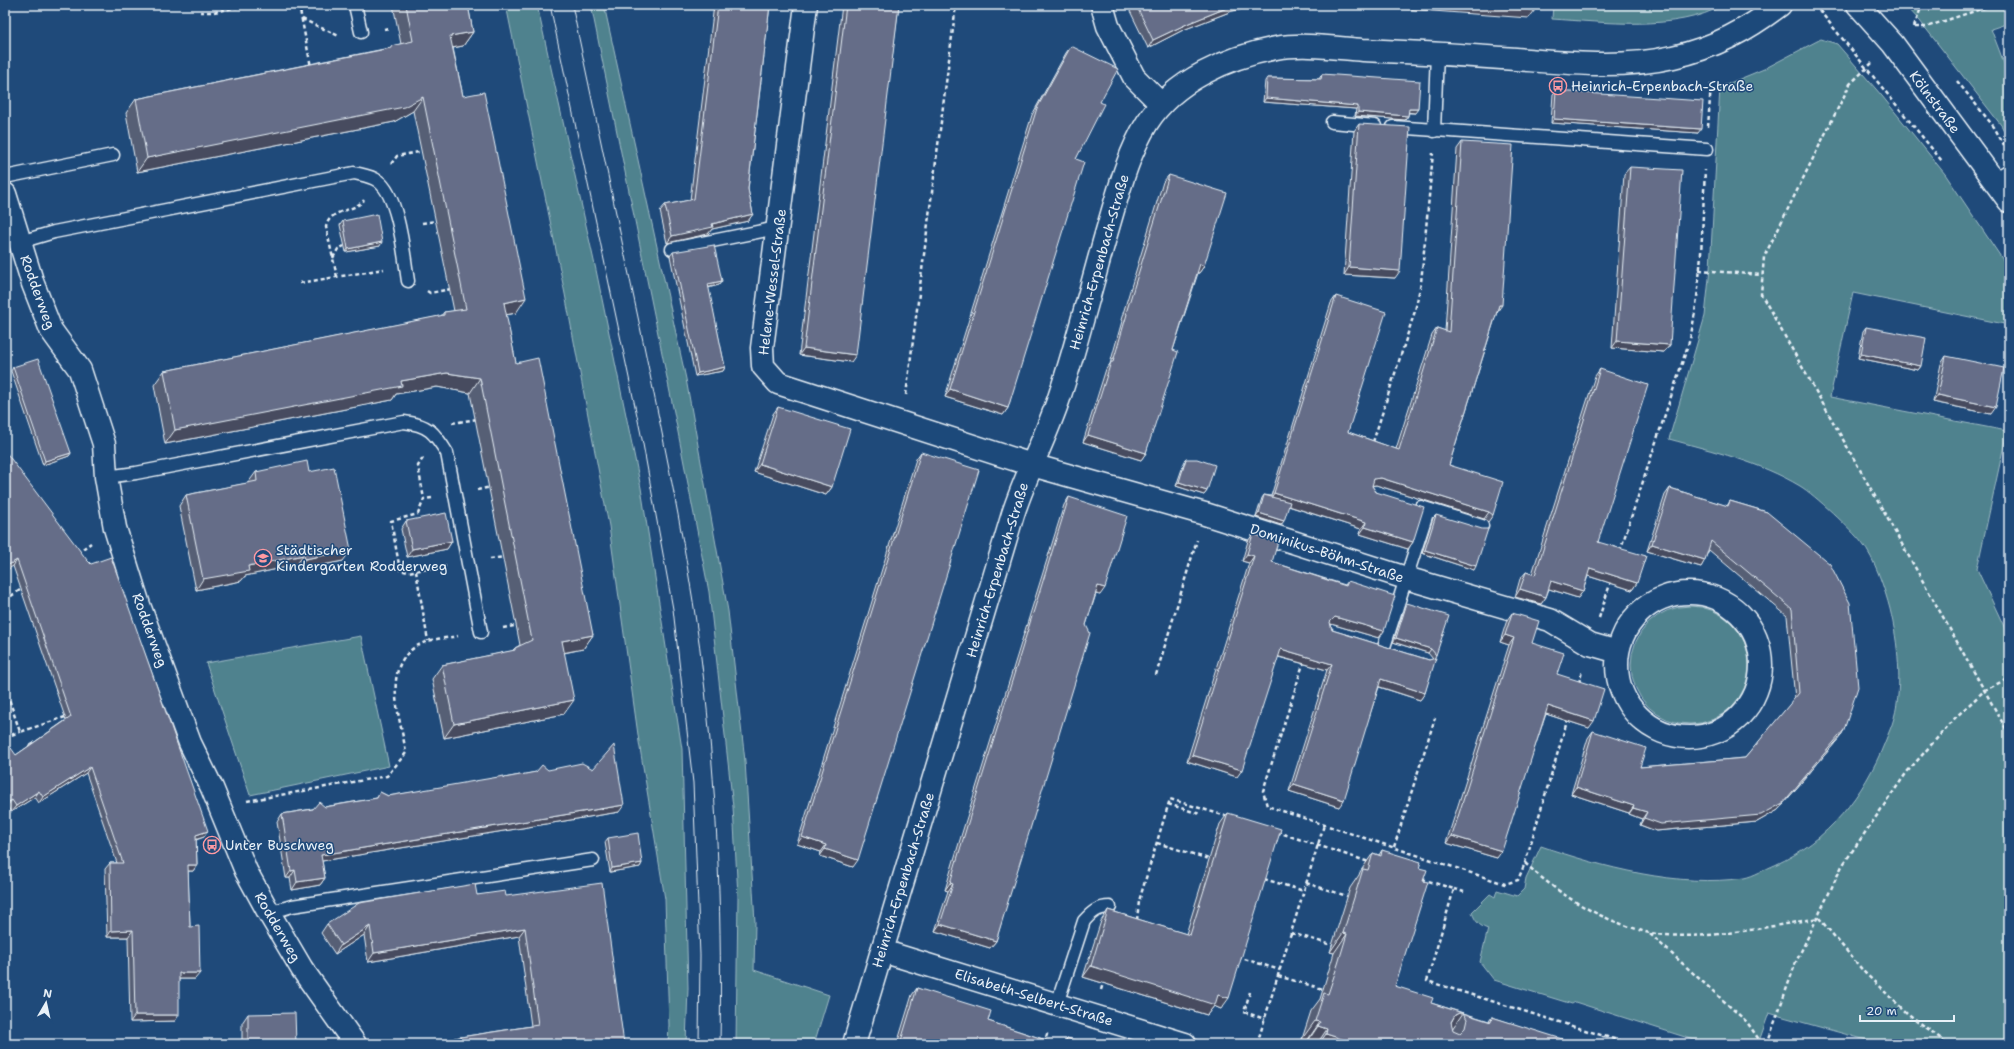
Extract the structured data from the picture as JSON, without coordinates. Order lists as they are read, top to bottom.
{
  "streets": {
    "street": [
      "Kölnstraße",
      "Heinrich-Erpenbach-Straße",
      "Helene-Wessel-Straße",
      "Rodderweg",
      "Dominikus-Böhm-Straße",
      "Elisabeth-Selbert-Straße"
    ]
  },
  "crossings": [
    ["Heinrich-Erpenbach-Straße", "Helene-Wessel-Straße"],
    ["Heinrich-Erpenbach-Straße", "Dominikus-Böhm-Straße"],
    ["Heinrich-Erpenbach-Straße", "Elisabeth-Selbert-Straße"],
    ["Helene-Wessel-Straße", "Dominikus-Böhm-Straße"]
  ],
  "places": {
    "bus stop": ["Heinrich-Erpenbach-Straße", "Unter Buschweg"],
    "school or university": ["Städtischer Kindergarten Rodderweg"]
  },
  "scale_bar": "20 m",
  "north": "top"
}
